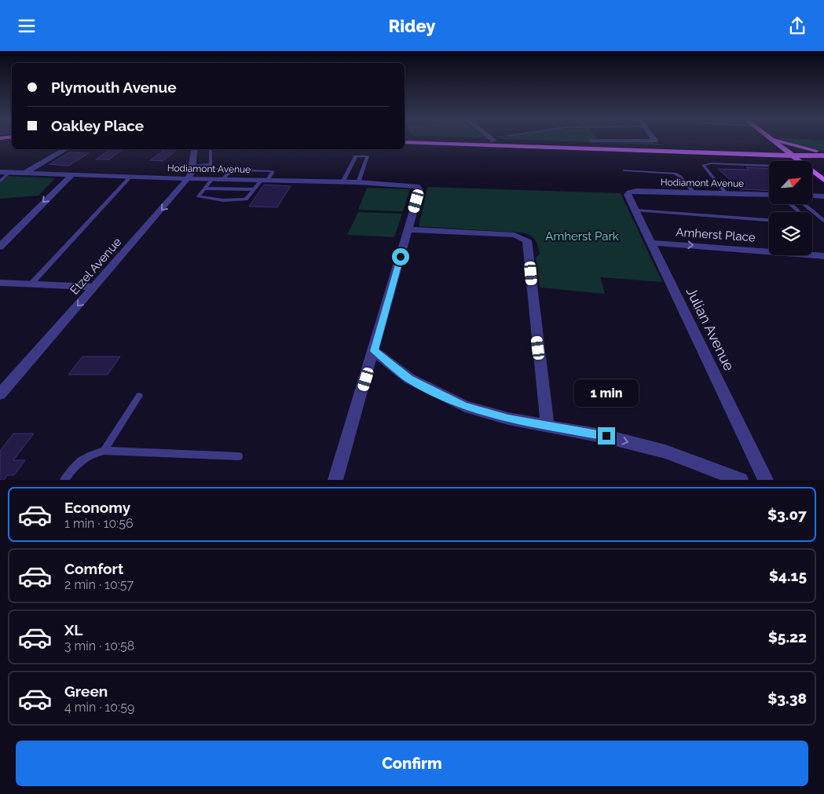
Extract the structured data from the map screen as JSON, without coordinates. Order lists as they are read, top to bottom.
{
  "streets": {
    "street": [
      "Hodiamont Avenue",
      "Amherst Place",
      "Etzel Avenue",
      "Julian Avenue"
    ]
  },
  "crossings": [
    ["Hodiamont Avenue", "Etzel Avenue"],
    ["Hodiamont Avenue", "Julian Avenue"],
    ["Amherst Place", "Julian Avenue"]
  ],
  "one_way": ["Amherst Place", "Etzel Avenue"],
  "parks": ["Amherst Park"],
  "north": "top right",
  "page": {
    "header": "Ridey",
    "banner": ["Plymouth Avenue", "Oakley Place"],
    "bubble": "1 min",
    "list": [
      {
        "name": "Economy",
        "note": "1 min · 10:56",
        "value": "$3.07"
      },
      {
        "name": "Comfort",
        "note": "2 min · 10:57",
        "value": "$4.15"
      },
      {
        "name": "XL",
        "note": "3 min · 10:58",
        "value": "$5.22"
      },
      {
        "name": "Green",
        "note": "4 min · 10:59",
        "value": "$3.38"
      }
    ],
    "buttons": "Confirm"
  }
}
